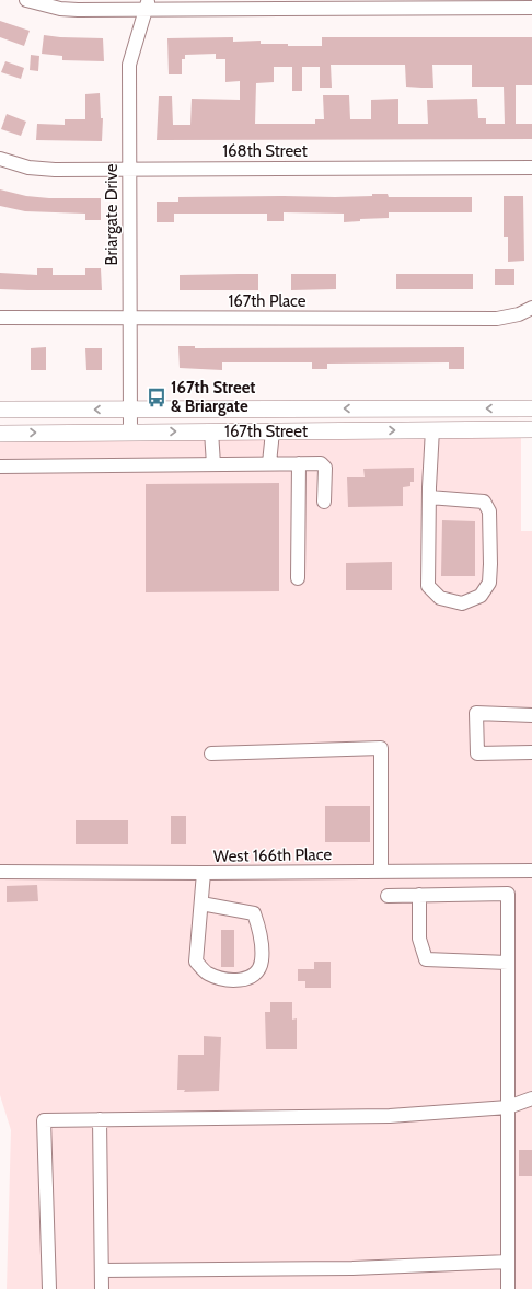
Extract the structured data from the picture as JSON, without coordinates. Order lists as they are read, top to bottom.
{
  "streets": {
    "main road": ["167th Street"],
    "street": [
      "168th Street",
      "Briargate Drive",
      "167th Place",
      "West 166th Place"
    ]
  },
  "crossings": [
    ["168th Street", "Briargate Drive"],
    ["Briargate Drive", "167th Place"],
    ["Briargate Drive", "167th Street"]
  ],
  "places": {
    "bus stop": ["167th Street & Briargate"]
  }
}
